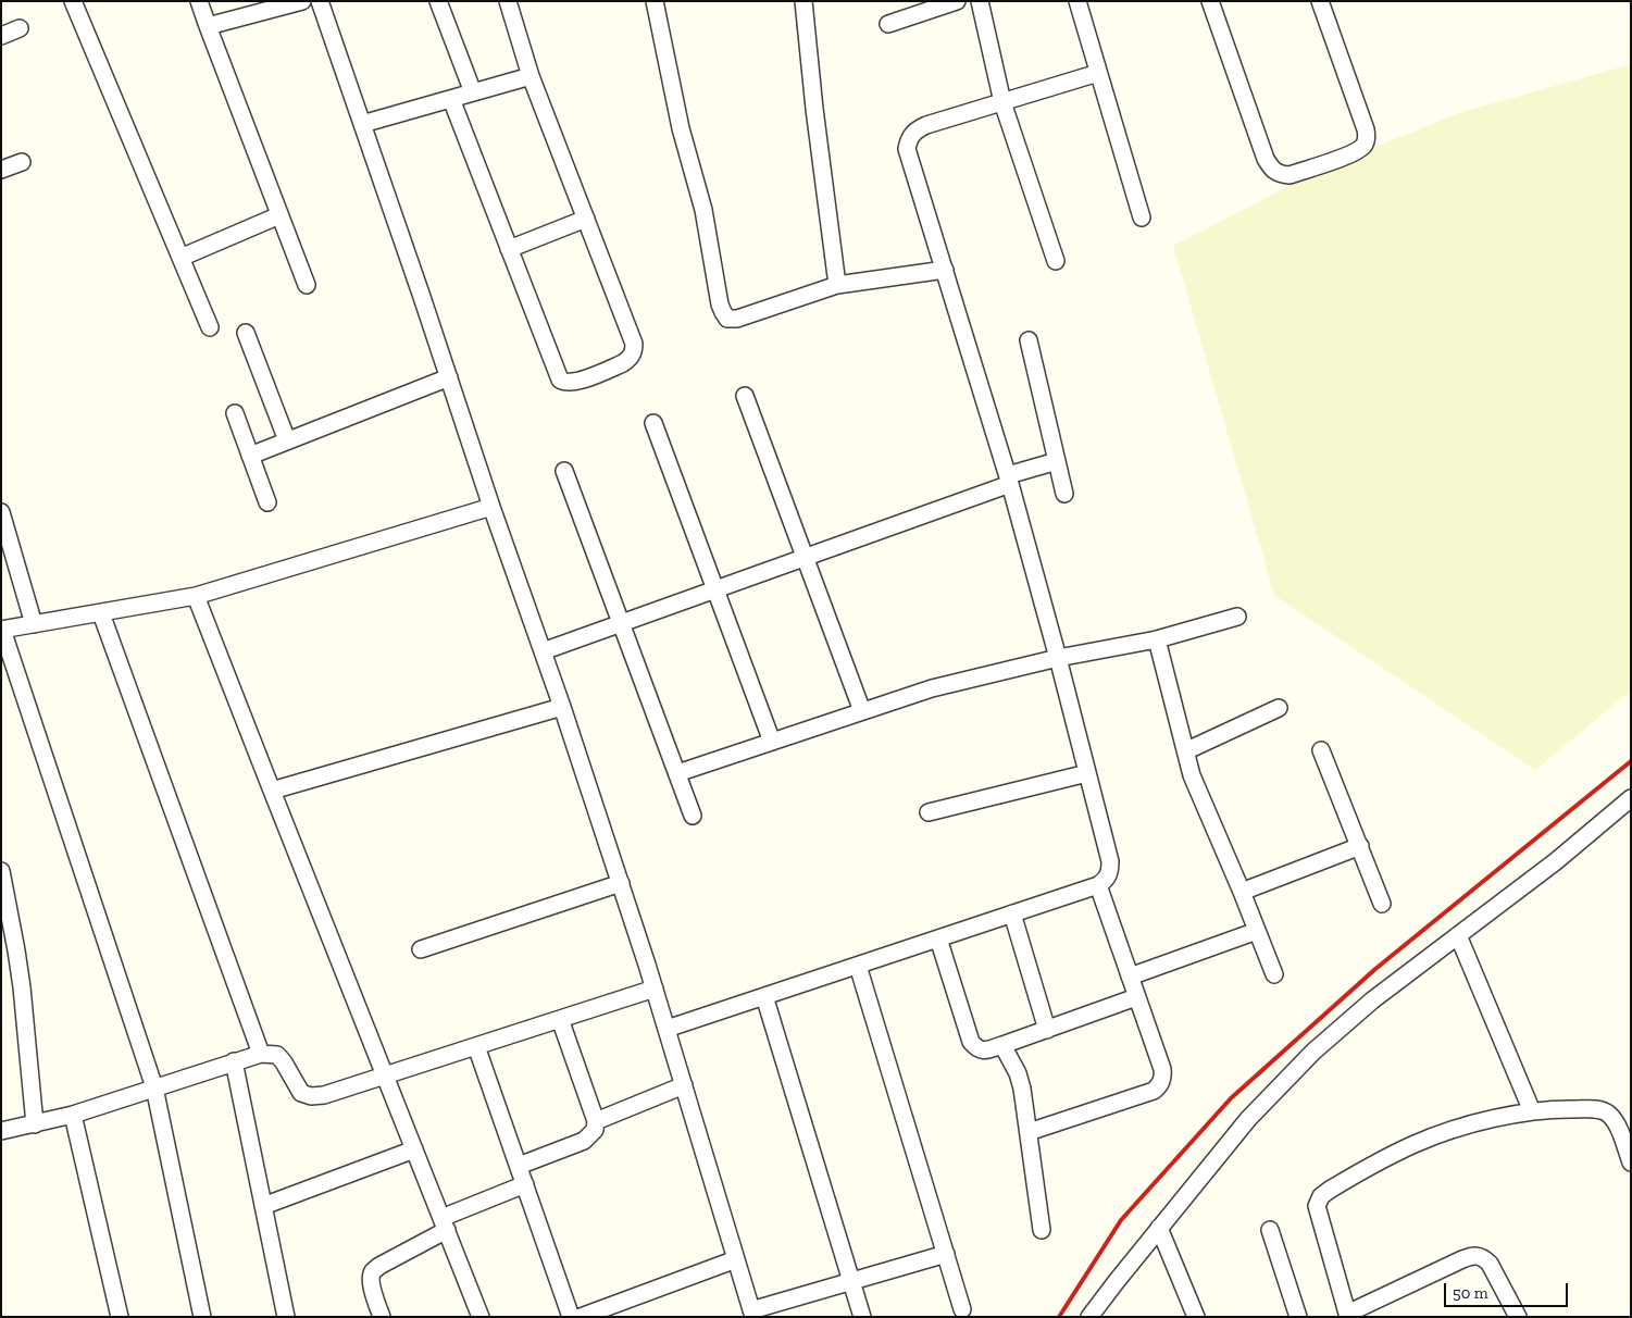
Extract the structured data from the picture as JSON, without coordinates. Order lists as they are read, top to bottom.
{
  "scale_bar": "50 m"
}
